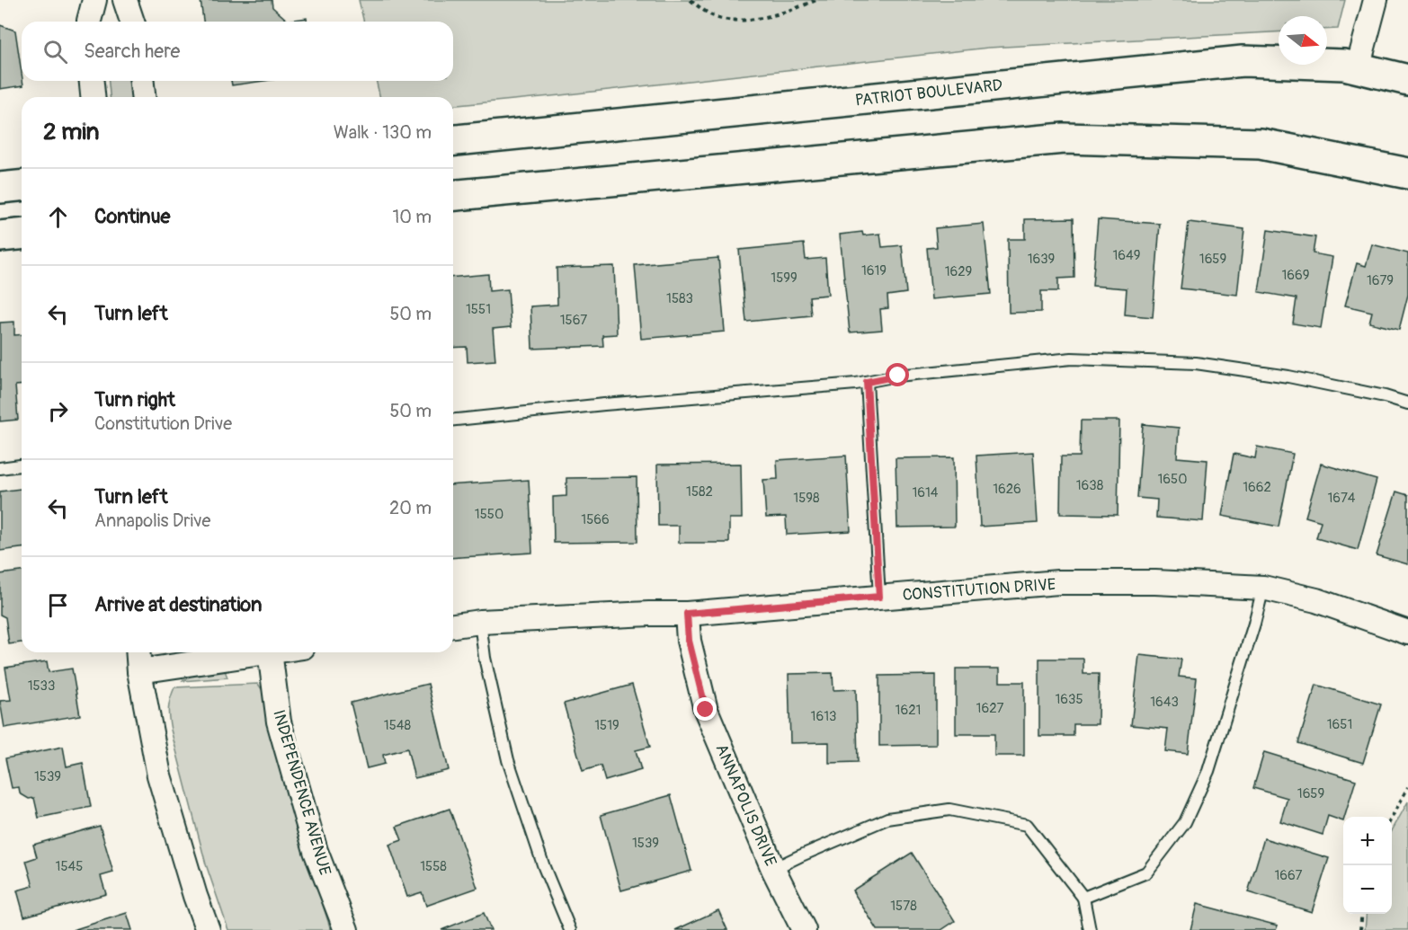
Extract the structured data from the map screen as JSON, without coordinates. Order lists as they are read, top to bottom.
{
  "streets": {
    "main road": ["PATRIOT BOULEVARD"],
    "street": ["CONSTITUTION DRIVE", "INDEPENDENCE AVENUE", "ANNAPOLIS DRIVE"]
  },
  "crossings": [
    ["CONSTITUTION DRIVE", "ANNAPOLIS DRIVE"]
  ],
  "house_numbers": [
    "1649",
    "1639",
    "1659",
    "1619",
    "1629",
    "1669",
    "1599",
    "1679",
    "1583",
    "1551",
    "1567",
    "1650",
    "1638",
    "1662",
    "1626",
    "1582",
    "1614",
    "1598",
    "1674",
    "1550",
    "1566",
    "1533",
    "1635",
    "1643",
    "1627",
    "1621",
    "1613",
    "1651",
    "1548",
    "1519",
    "1539",
    "1659",
    "1539",
    "1545",
    "1558",
    "1667",
    "1578"
  ],
  "north": "right",
  "page": {
    "search": "Search here",
    "heading": ["2 min", "Walk · 130 m"],
    "list": [
      ["Continue", "10 m"],
      ["Turn left", "50 m"],
      ["Turn right", "Constitution Drive", "50 m"],
      ["Turn left", "Annapolis Drive", "20 m"],
      "Arrive at destination"
    ],
    "map_buttons": ["+", "−"]
  }
}
